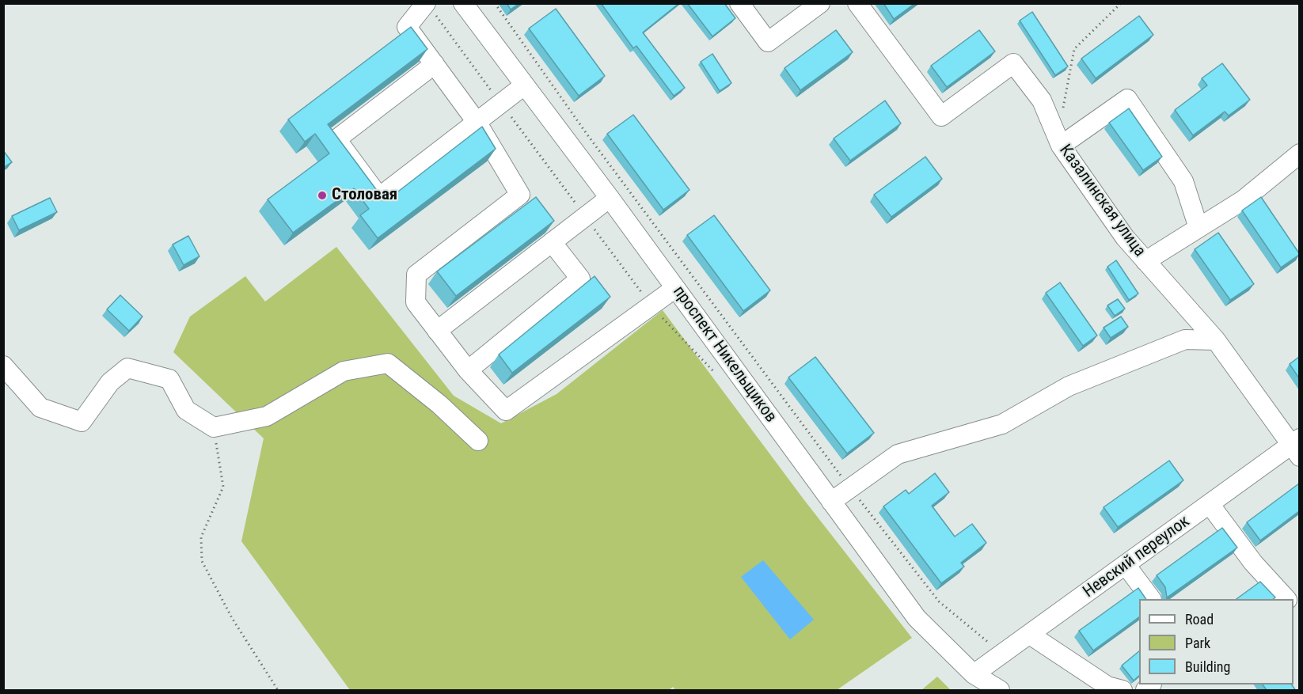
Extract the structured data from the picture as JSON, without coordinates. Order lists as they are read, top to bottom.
{
  "streets": {
    "street": ["Казалинская улица", "проспект Никельщиков", "Невский переулок"]
  },
  "crossings": [
    ["Казалинская улица", "Невский переулок"],
    ["проспект Никельщиков", "Невский переулок"]
  ],
  "places": ["Столовая"],
  "legend": ["Road", "Park", "Building"]
}
